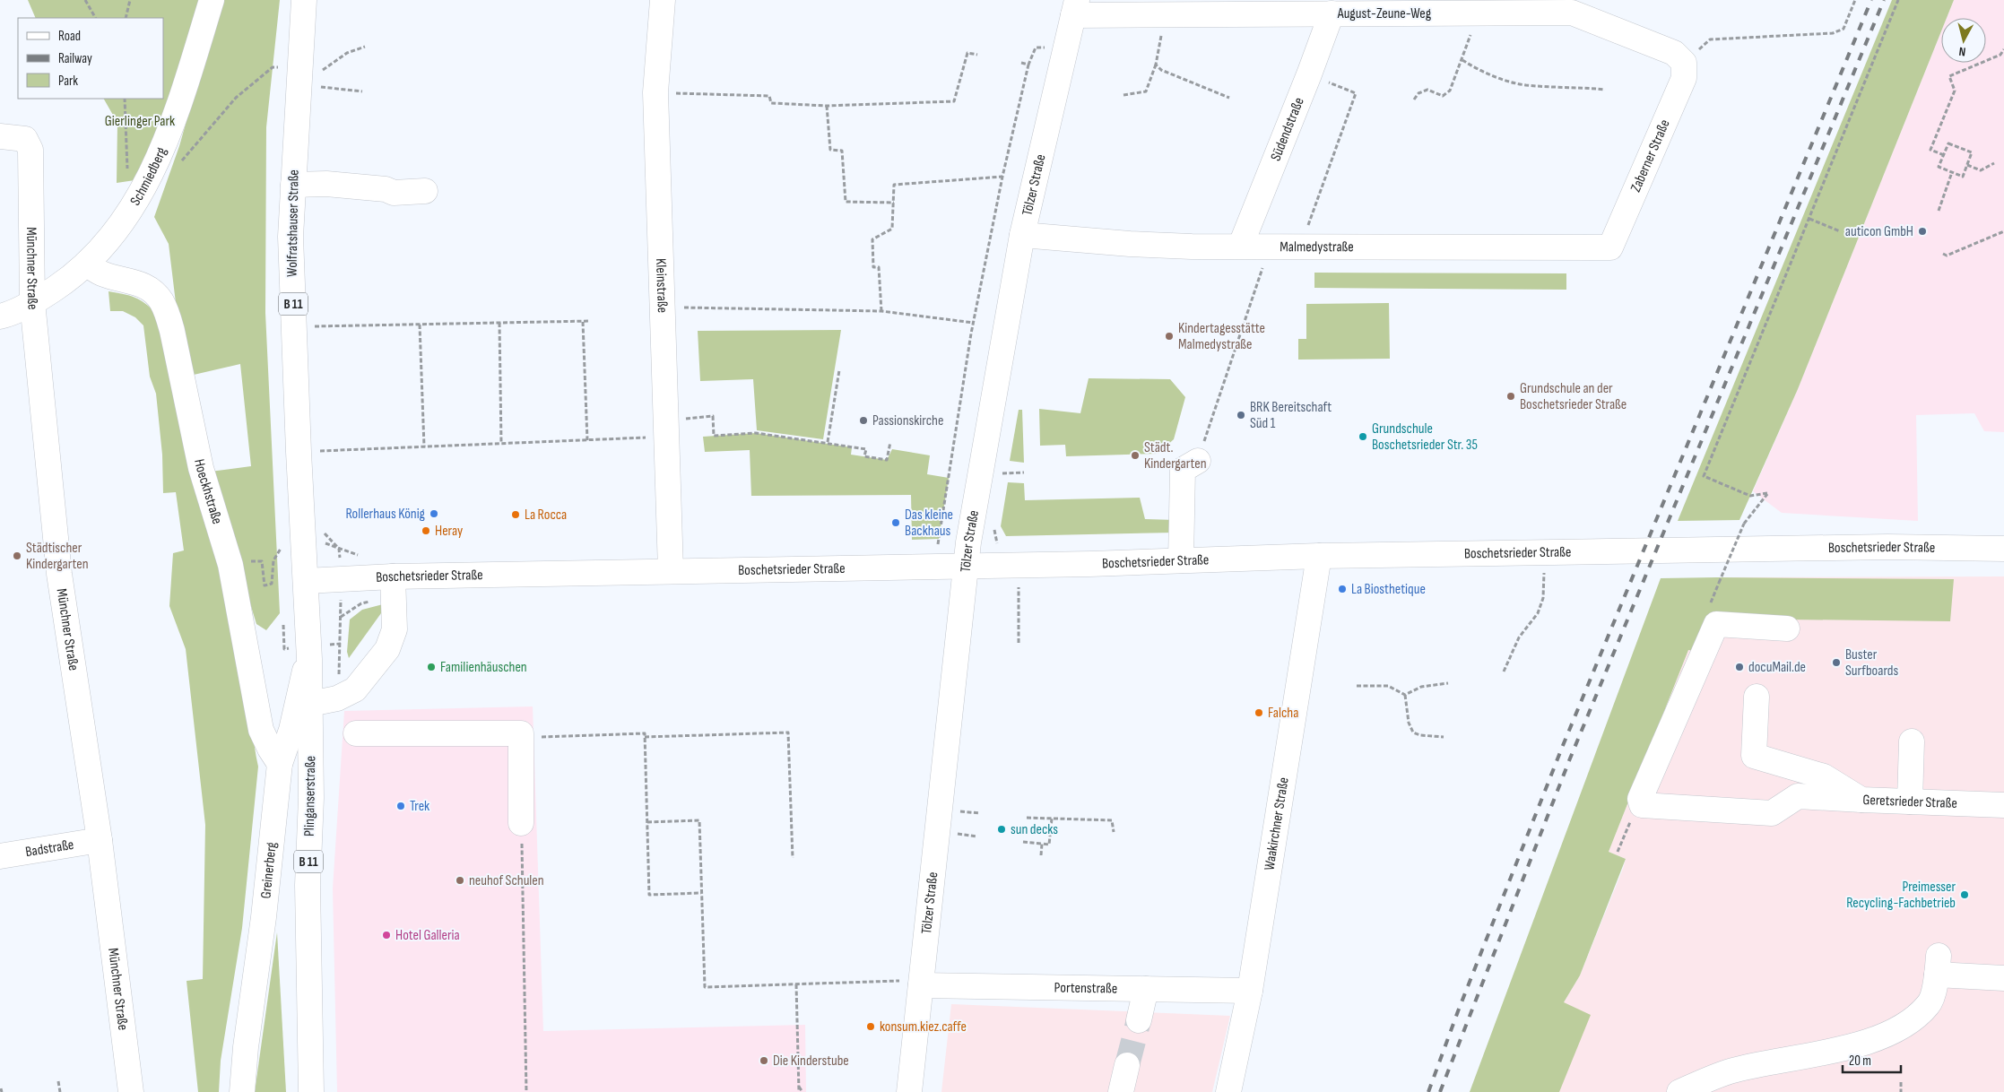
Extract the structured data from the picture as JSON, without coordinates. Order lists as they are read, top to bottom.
{
  "streets": {
    "street": [
      "August-Zeune-Weg",
      "Südendstraße",
      "Zaberner Straße",
      "Schmiedberg",
      "Tölzer Straße",
      "Wolfratshauser Straße",
      "Malmedystraße",
      "Münchner Straße",
      "Kleinstraße",
      "B 11",
      "Hoeckhstraße",
      "Boschetsrieder Straße",
      "Plinganserstraße",
      "Geretsrieder Straße",
      "Waakirchner Straße",
      "Badstraße",
      "Greinerberg",
      "Portenstraße"
    ]
  },
  "crossings": [
    ["August-Zeune-Weg", "Südendstraße"],
    ["August-Zeune-Weg", "Zaberner Straße"],
    ["August-Zeune-Weg", "Tölzer Straße"],
    ["Südendstraße", "Malmedystraße"],
    ["Zaberner Straße", "Malmedystraße"],
    ["Schmiedberg", "Münchner Straße"],
    ["Schmiedberg", "Hoeckhstraße"],
    ["Tölzer Straße", "Malmedystraße"],
    ["Tölzer Straße", "Boschetsrieder Straße"],
    ["Tölzer Straße", "Portenstraße"],
    ["Wolfratshauser Straße", "Boschetsrieder Straße"],
    ["Wolfratshauser Straße", "Plinganserstraße"],
    ["Münchner Straße", "Badstraße"],
    ["Kleinstraße", "Boschetsrieder Straße"],
    ["Hoeckhstraße", "Greinerberg"],
    ["Boschetsrieder Straße", "Plinganserstraße"],
    ["Boschetsrieder Straße", "Waakirchner Straße"],
    ["Plinganserstraße", "Greinerberg"],
    ["Waakirchner Straße", "Portenstraße"]
  ],
  "parks": ["Gierlinger Park"],
  "places": [
    "auticon GmbH",
    "Kindertagesstätte Malmedystraße",
    "Grundschule an der Boschetsrieder Straße",
    "BRK Bereitschaft Süd 1",
    "Passionskirche",
    "Grundschule Boschetsrieder Str. 35",
    "Städt. Kindergarten",
    "Rollerhaus König",
    "La Rocca",
    "Das kleine Backhaus",
    "Heray",
    "Städtischer Kindergarten",
    "La Biosthetique",
    "Buster Surfboards",
    "Familienhäuschen",
    "docuMail.de",
    "Falcha",
    "Trek",
    "sun decks",
    "neuhof Schulen",
    "Preimesser Recycling-Fachbetrieb",
    "Hotel Galleria",
    "konsum.kiez.caffe",
    "Die Kinderstube"
  ],
  "legend": ["Road", "Railway", "Park"],
  "scale_bar": "20 m",
  "north": "bottom"
}
